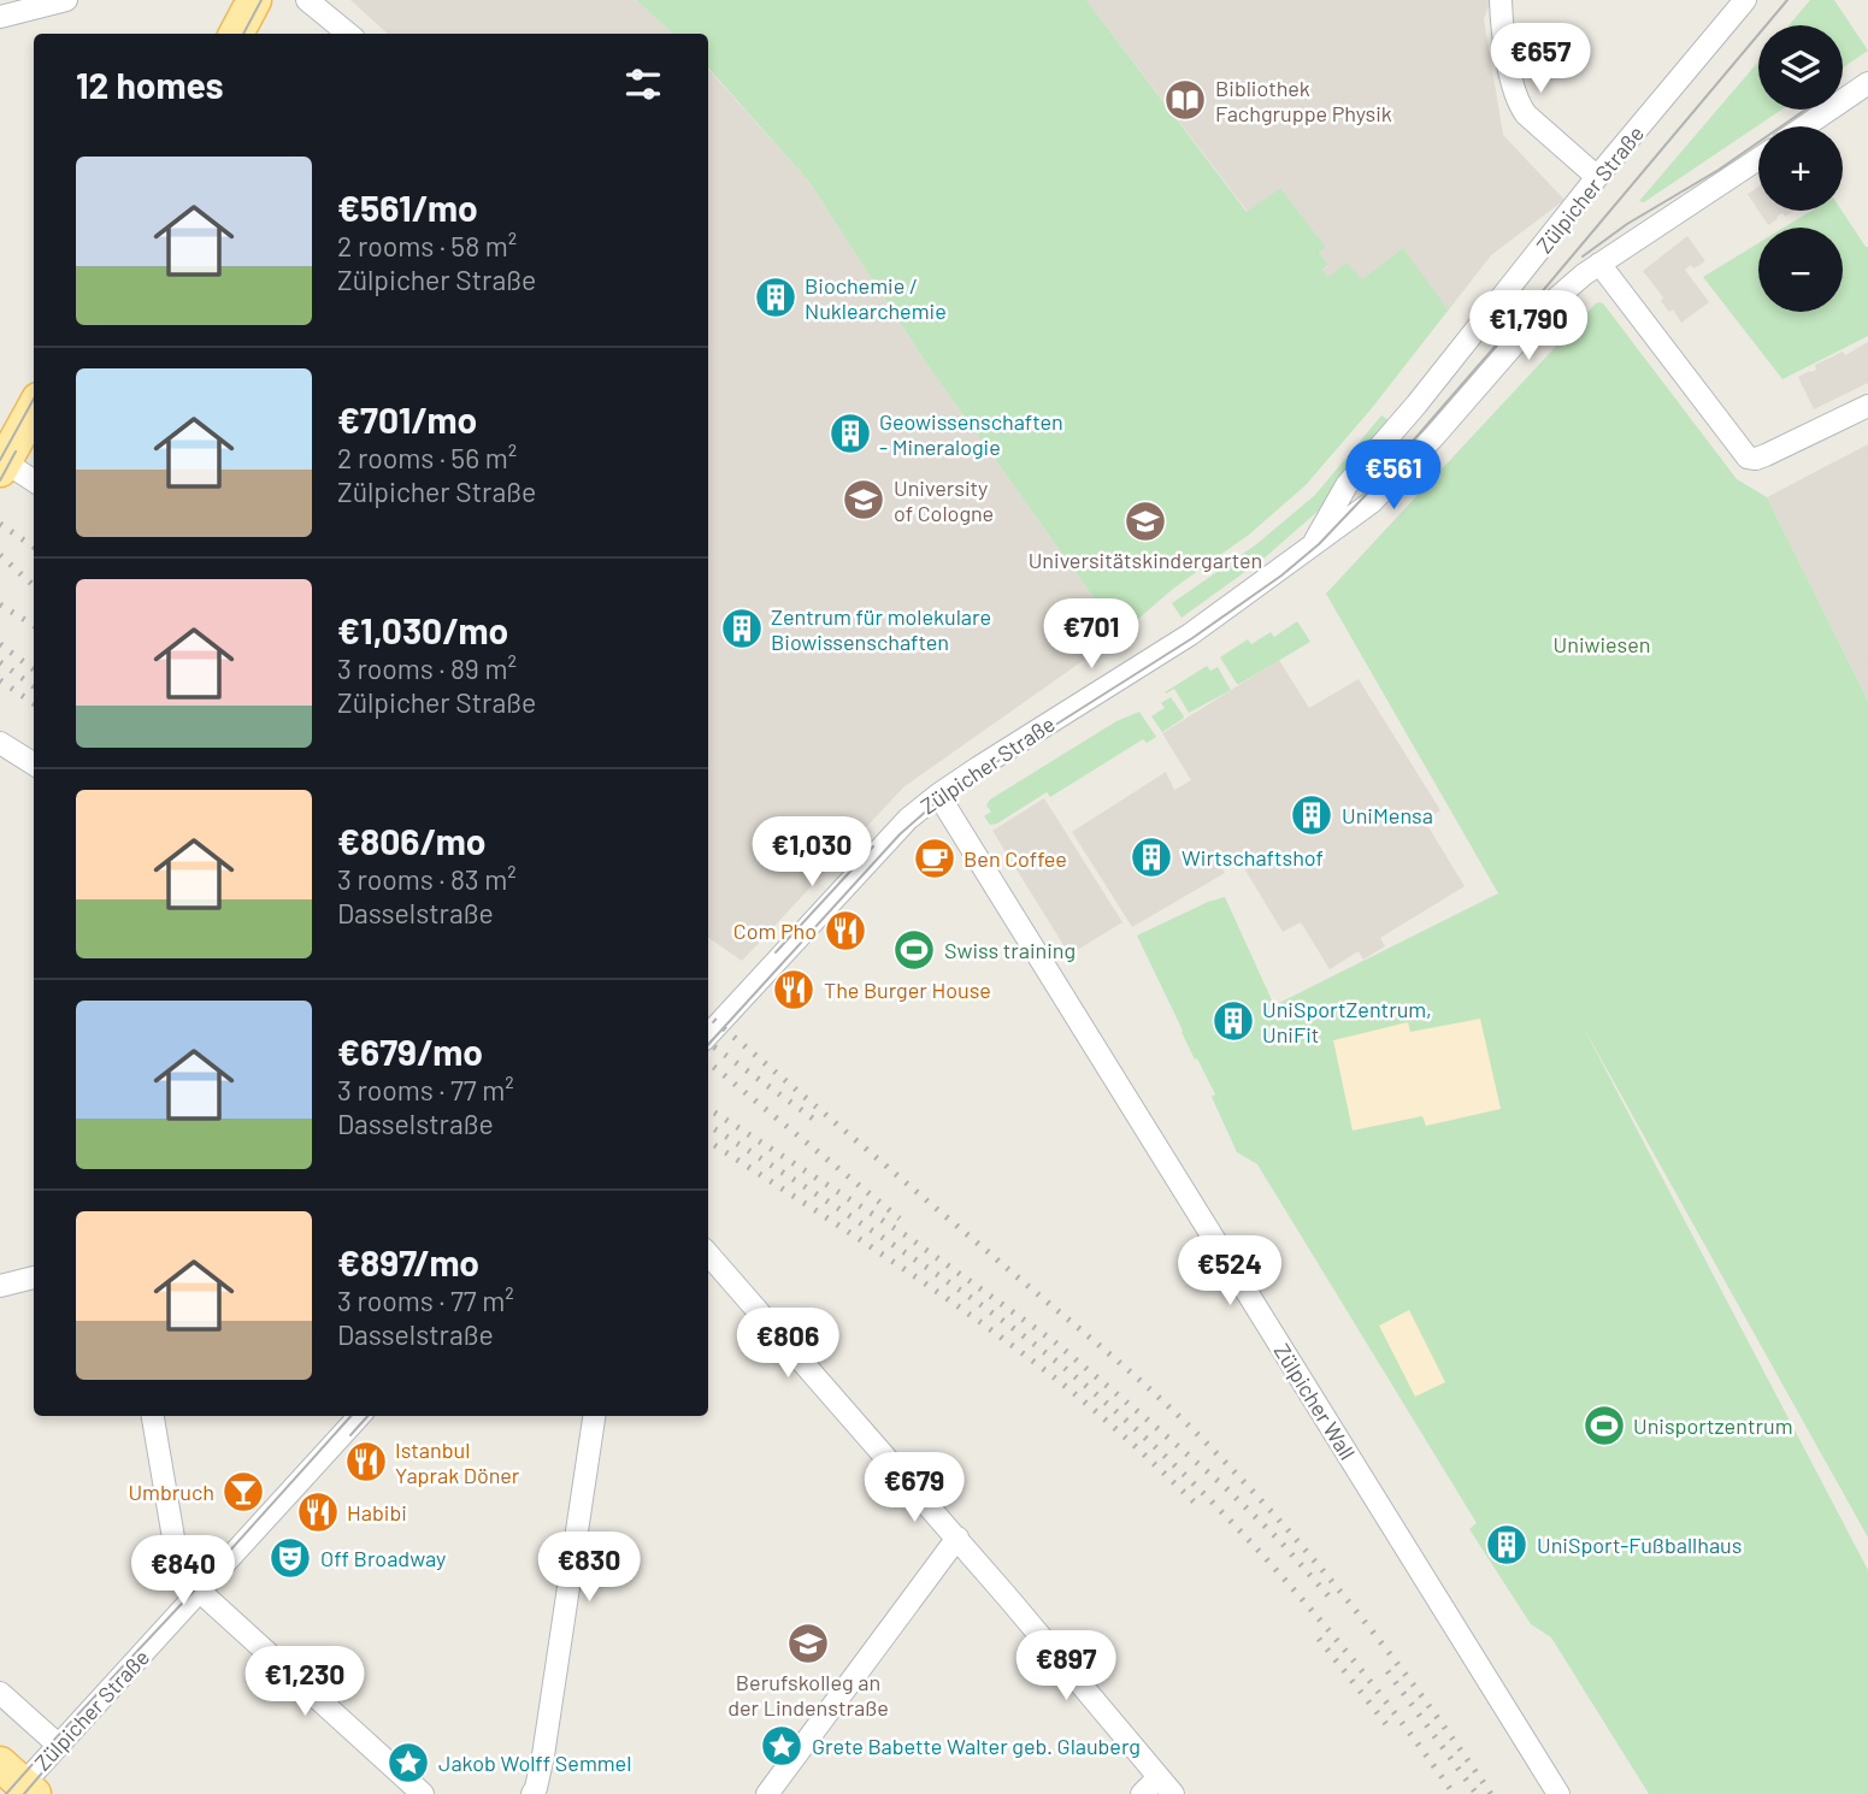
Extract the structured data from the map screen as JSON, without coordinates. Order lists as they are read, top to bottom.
{
  "streets": {
    "street": ["Zülpicher Straße", "Zülpicher Wall"]
  },
  "crossings": [
    ["Zülpicher Straße", "Zülpicher Wall"]
  ],
  "parks": ["Uniwiesen"],
  "places": {
    "library": ["Bibliothek Fachgruppe Physik"],
    "building": [
      "Biochemie / Nuklearchemie",
      "Geowissenschaften - Mineralogie",
      "Zentrum für molekulare Biowissenschaften",
      "UniMensa",
      "Wirtschaftshof",
      "UniSportZentrum, UniFit",
      "UniSport-Fußballhaus"
    ],
    "school or university": ["University of Cologne", "Universitätskindergarten", "Berufskolleg an der Lindenstraße"],
    "cafe": ["Ben Coffee"],
    "restaurant": [
      "Com Pho",
      "The Burger House",
      "Istanbul Yaprak Döner",
      "Habibi"
    ],
    "sports": ["Swiss training", "Unisportzentrum"],
    "bar": ["Umbruch"],
    "theatre": ["Off Broadway"],
    "place": ["Grete Babette Walter geb. Glauberg", "Jakob Wolff Semmel"]
  },
  "page": {
    "price": [
      "€657",
      "€1,790",
      "€561",
      "€701",
      "€1,030",
      "€524",
      "€806",
      "€679",
      "€830",
      "€840",
      "€897",
      "€1,230"
    ],
    "map_buttons": ["+", "−"],
    "heading": "12 homes",
    "list": [
      {
        "name": "€561/mo",
        "note": "2 rooms · 58 m² · Zülpicher Straße"
      },
      {
        "name": "€701/mo",
        "note": "2 rooms · 56 m² · Zülpicher Straße"
      },
      {
        "name": "€1,030/mo",
        "note": "3 rooms · 89 m² · Zülpicher Straße"
      },
      {
        "name": "€806/mo",
        "note": "3 rooms · 83 m² · Dasselstraße"
      },
      {
        "name": "€679/mo",
        "note": "3 rooms · 77 m² · Dasselstraße"
      },
      {
        "name": "€897/mo",
        "note": "3 rooms · 77 m² · Dasselstraße"
      }
    ]
  }
}
